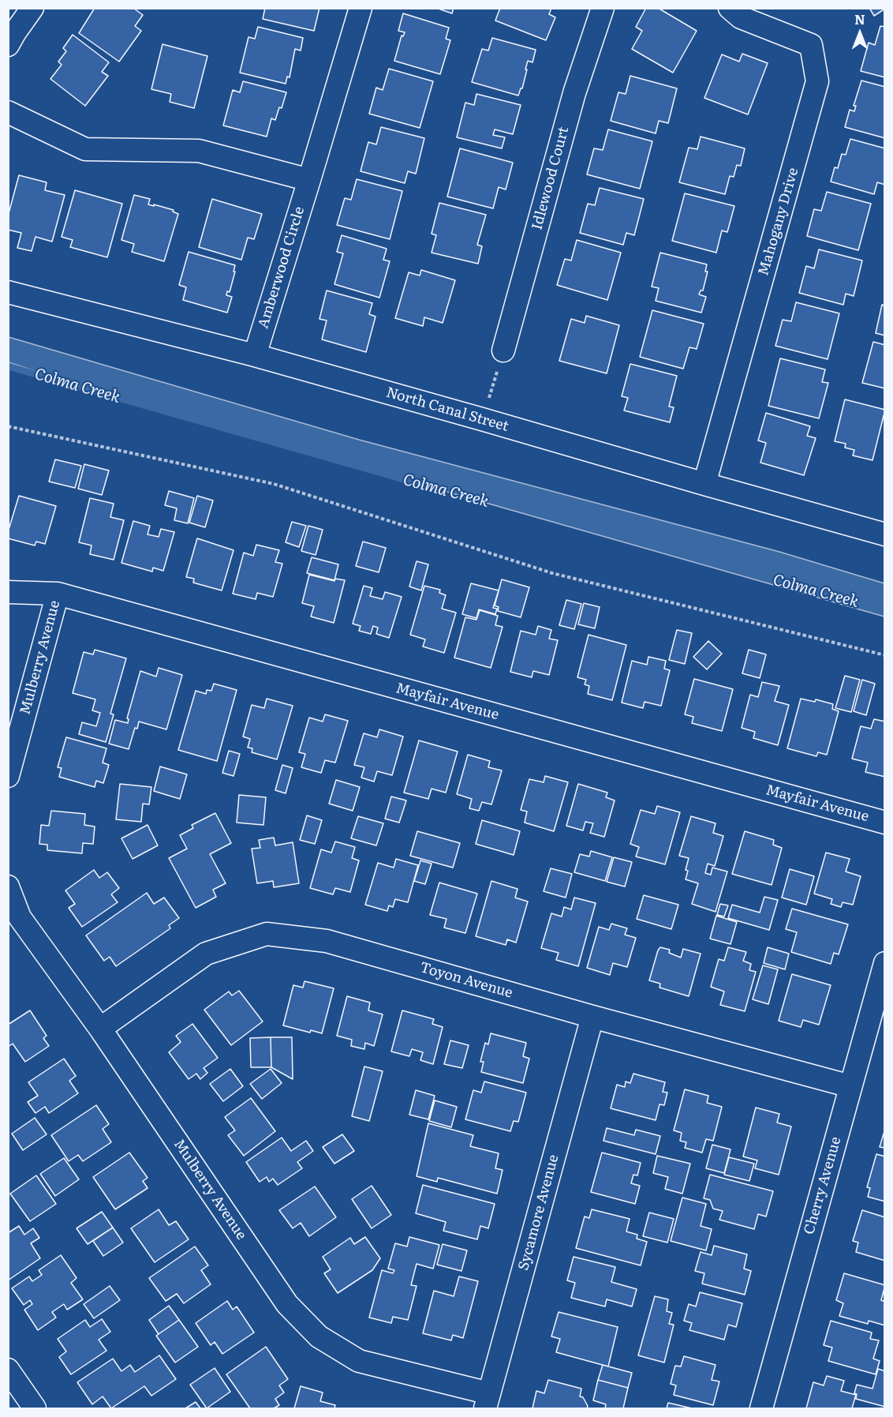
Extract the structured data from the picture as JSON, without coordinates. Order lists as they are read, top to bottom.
{
  "streets": {
    "street": [
      "Idlewood Court",
      "Mahogany Drive",
      "Amberwood Circle",
      "North Canal Street",
      "Mulberry Avenue",
      "Mayfair Avenue",
      "Toyon Avenue",
      "Cherry Avenue",
      "Sycamore Avenue"
    ]
  },
  "crossings": [
    ["Mahogany Drive", "North Canal Street"],
    ["Amberwood Circle", "North Canal Street"],
    ["Mulberry Avenue", "Mayfair Avenue"],
    ["Mulberry Avenue", "Toyon Avenue"],
    ["Mulberry Avenue", "Sycamore Avenue"],
    ["Toyon Avenue", "Cherry Avenue"],
    ["Toyon Avenue", "Sycamore Avenue"]
  ],
  "water": ["Colma Creek"],
  "north": "top"
}
